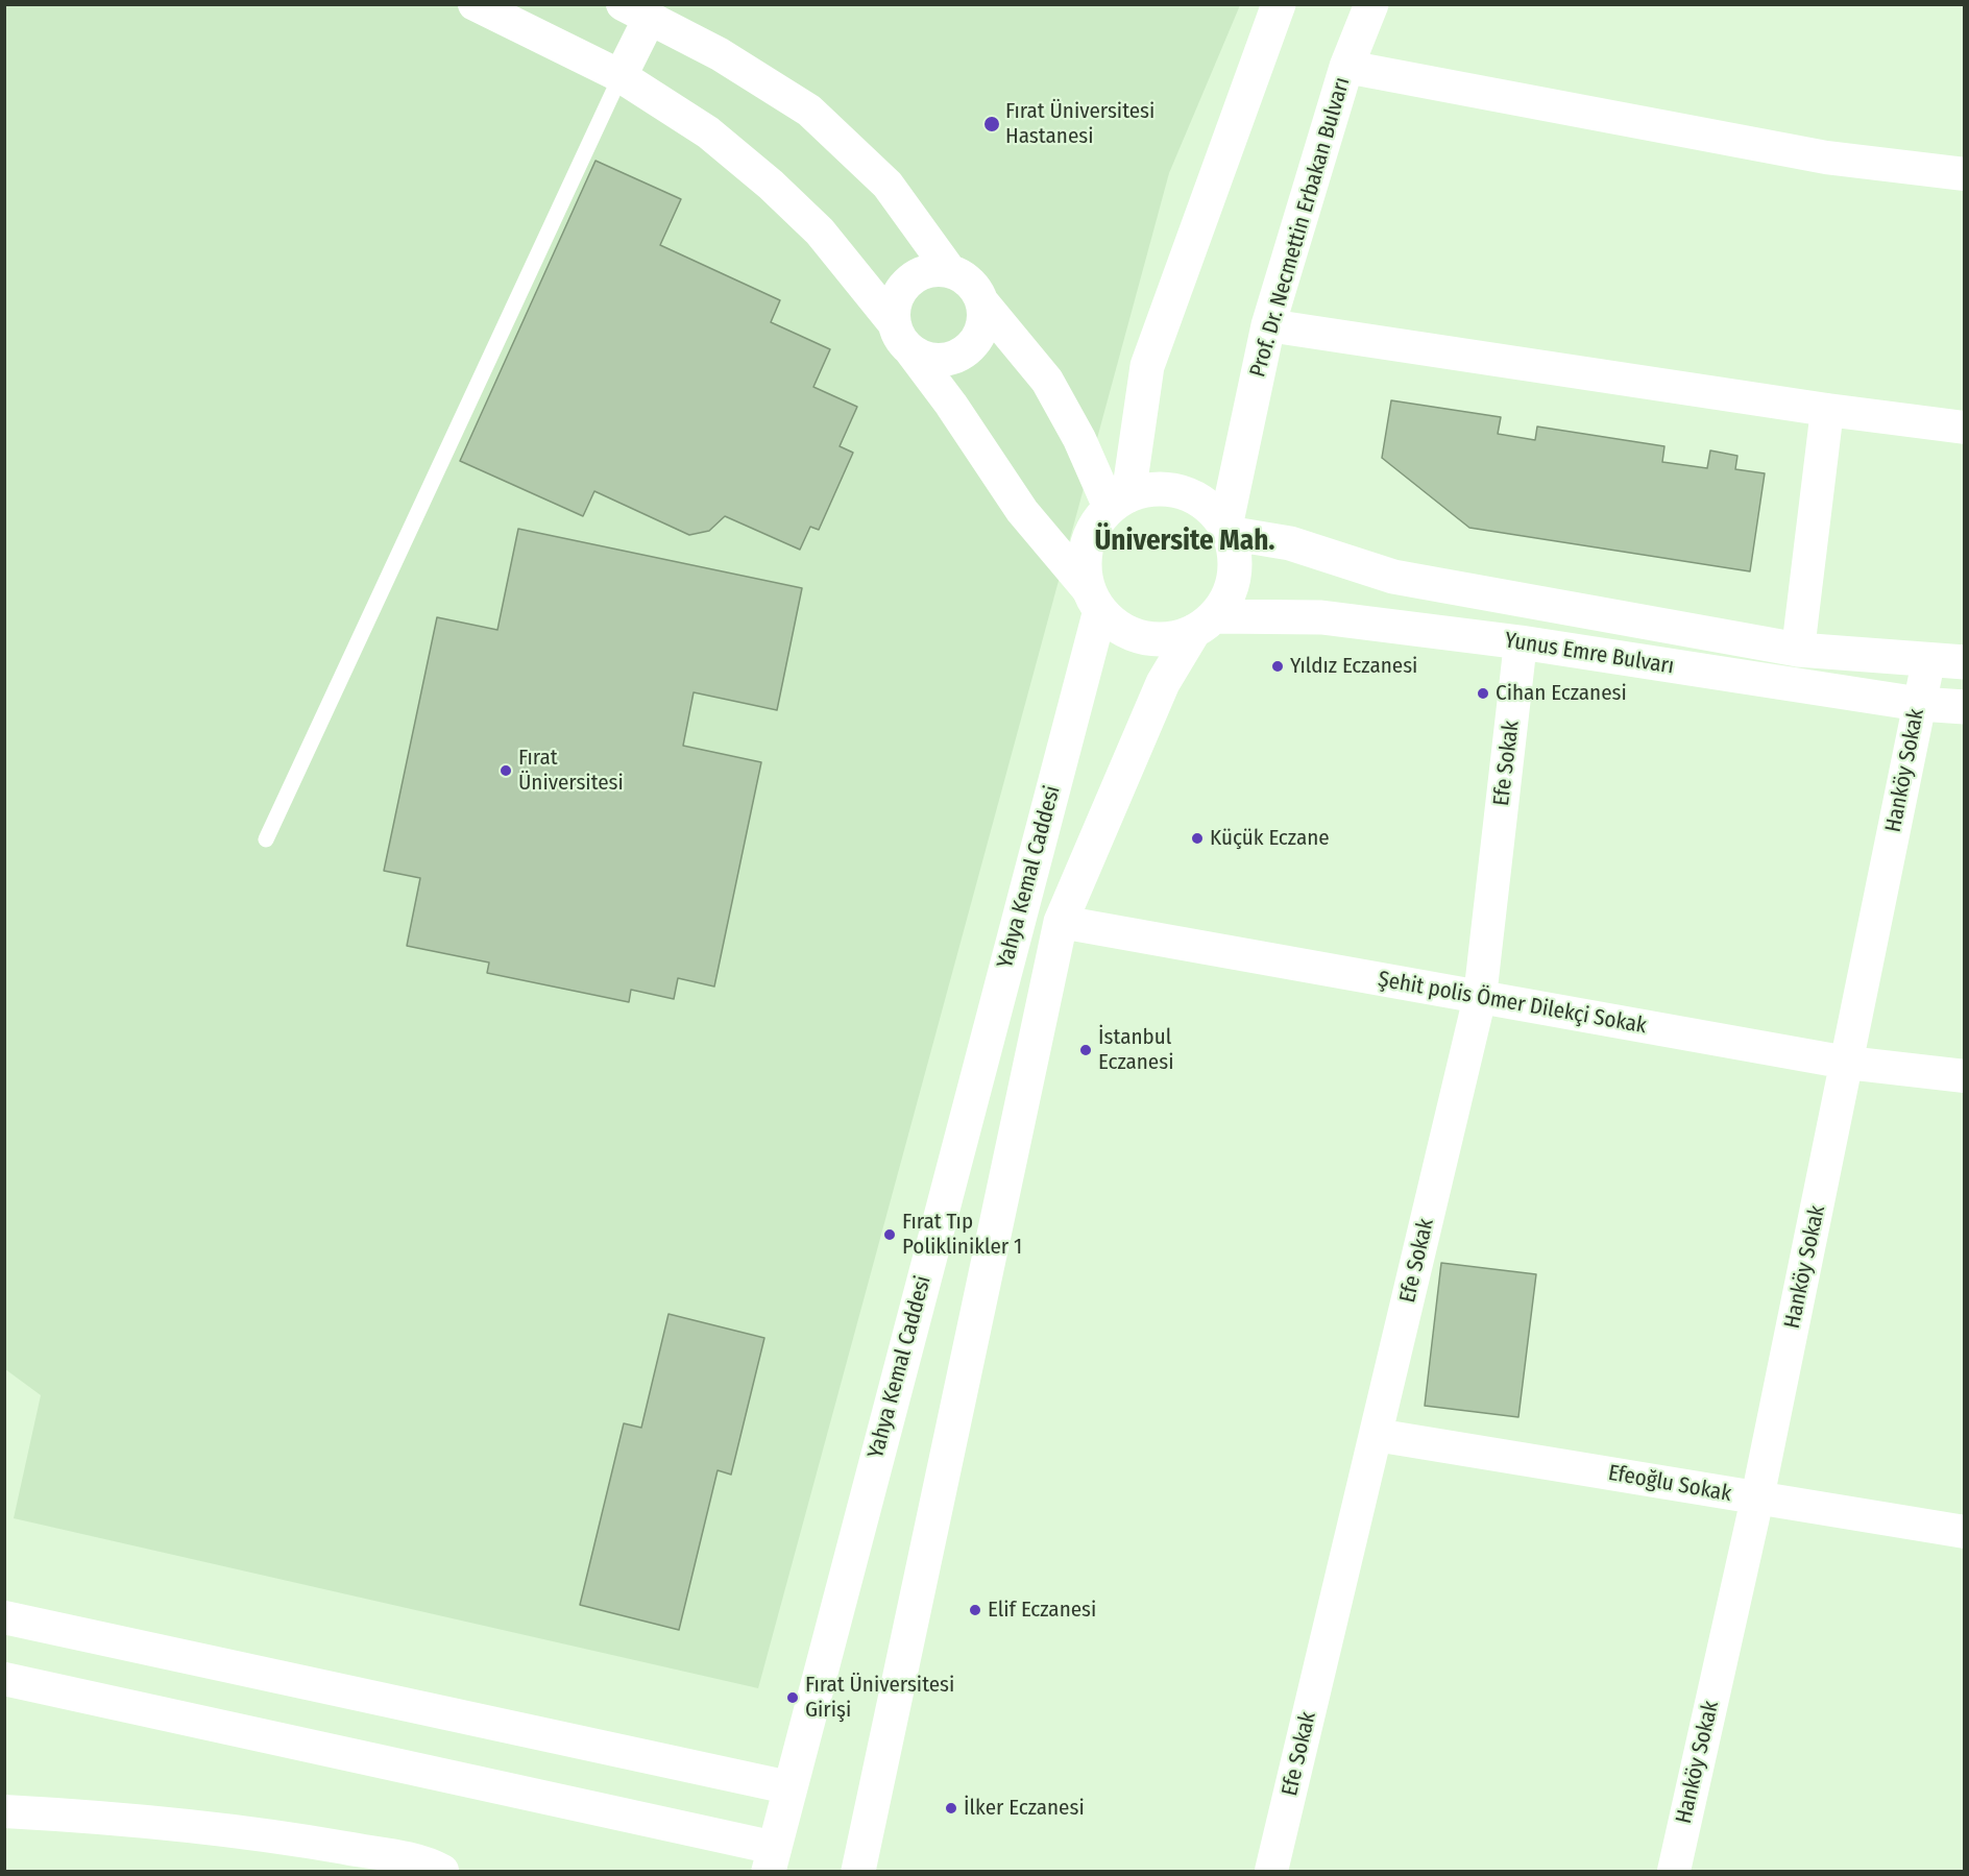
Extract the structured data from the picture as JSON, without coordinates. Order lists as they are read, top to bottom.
{
  "streets": {
    "main road": ["Prof. Dr. Necmettin Erbakan Bulvarı", "Yunus Emre Bulvarı", "Yahya Kemal Caddesi"],
    "street": [
      "Efe Sokak",
      "Hanköy Sokak",
      "Şehit polis Ömer Dilekçi Sokak",
      "Efeoğlu Sokak"
    ]
  },
  "crossings": [
    ["Prof. Dr. Necmettin Erbakan Bulvarı", "Yunus Emre Bulvarı"],
    ["Prof. Dr. Necmettin Erbakan Bulvarı", "Yahya Kemal Caddesi"],
    ["Yunus Emre Bulvarı", "Efe Sokak"],
    ["Yunus Emre Bulvarı", "Hanköy Sokak"],
    ["Yunus Emre Bulvarı", "Yahya Kemal Caddesi"],
    ["Efe Sokak", "Şehit polis Ömer Dilekçi Sokak"],
    ["Efe Sokak", "Efeoğlu Sokak"],
    ["Hanköy Sokak", "Şehit polis Ömer Dilekçi Sokak"],
    ["Hanköy Sokak", "Efeoğlu Sokak"],
    ["Yahya Kemal Caddesi", "Şehit polis Ömer Dilekçi Sokak"]
  ],
  "districts": ["Üniversite Mah."],
  "places": [
    "Fırat Üniversitesi Hastanesi",
    "Yıldız Eczanesi",
    "Cihan Eczanesi",
    "Fırat Üniversitesi",
    "Küçük Eczane",
    "İstanbul Eczanesi",
    "Fırat Tıp Poliklinikler 1",
    "Elif Eczanesi",
    "Fırat Üniversitesi Girişi",
    "İlker Eczanesi"
  ]
}
